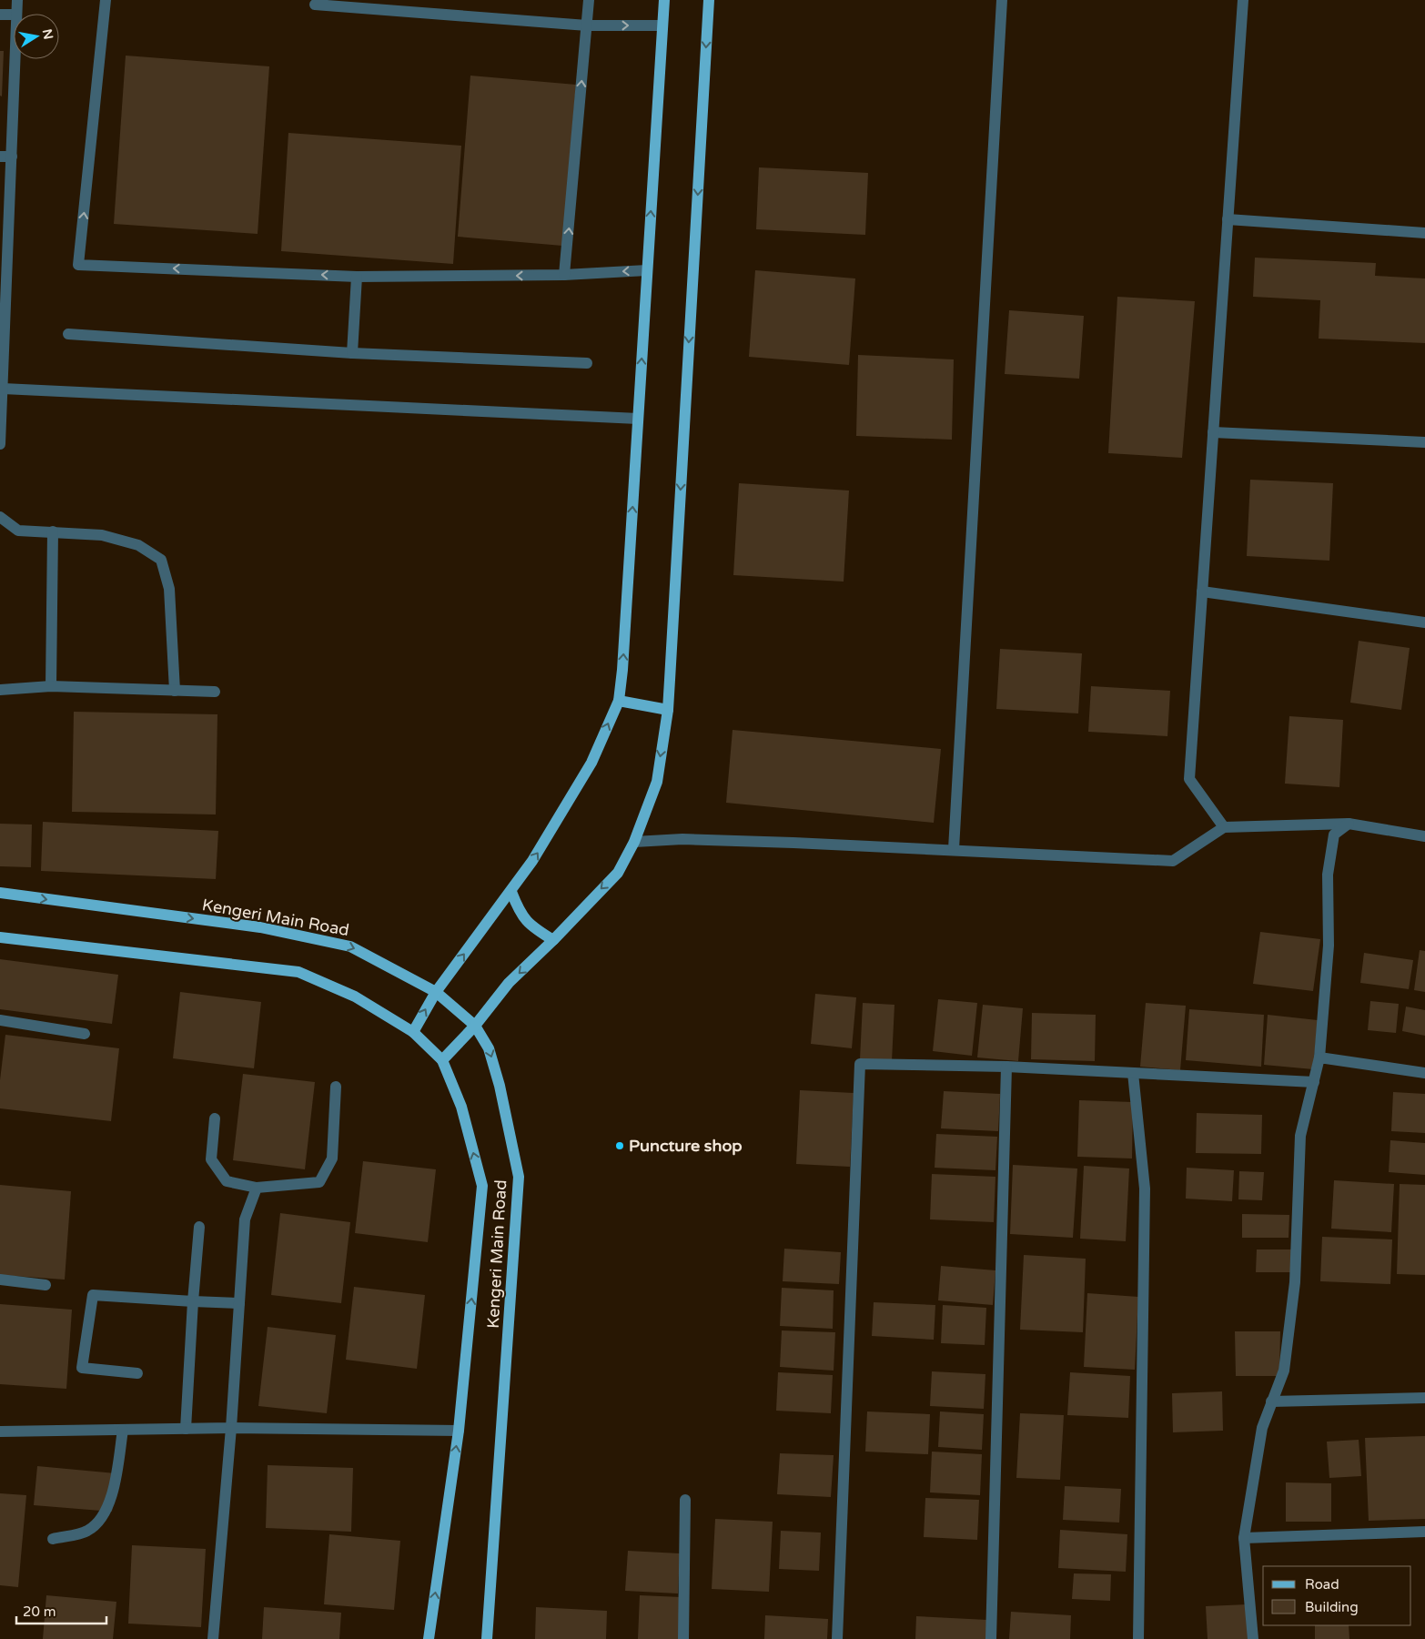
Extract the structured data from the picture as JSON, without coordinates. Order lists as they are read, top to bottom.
{
  "streets": {
    "main road": ["Kengeri Main Road"]
  },
  "places": ["Puncture shop"],
  "legend": ["Road", "Building"],
  "scale_bar": "20 m",
  "north": "right"
}
